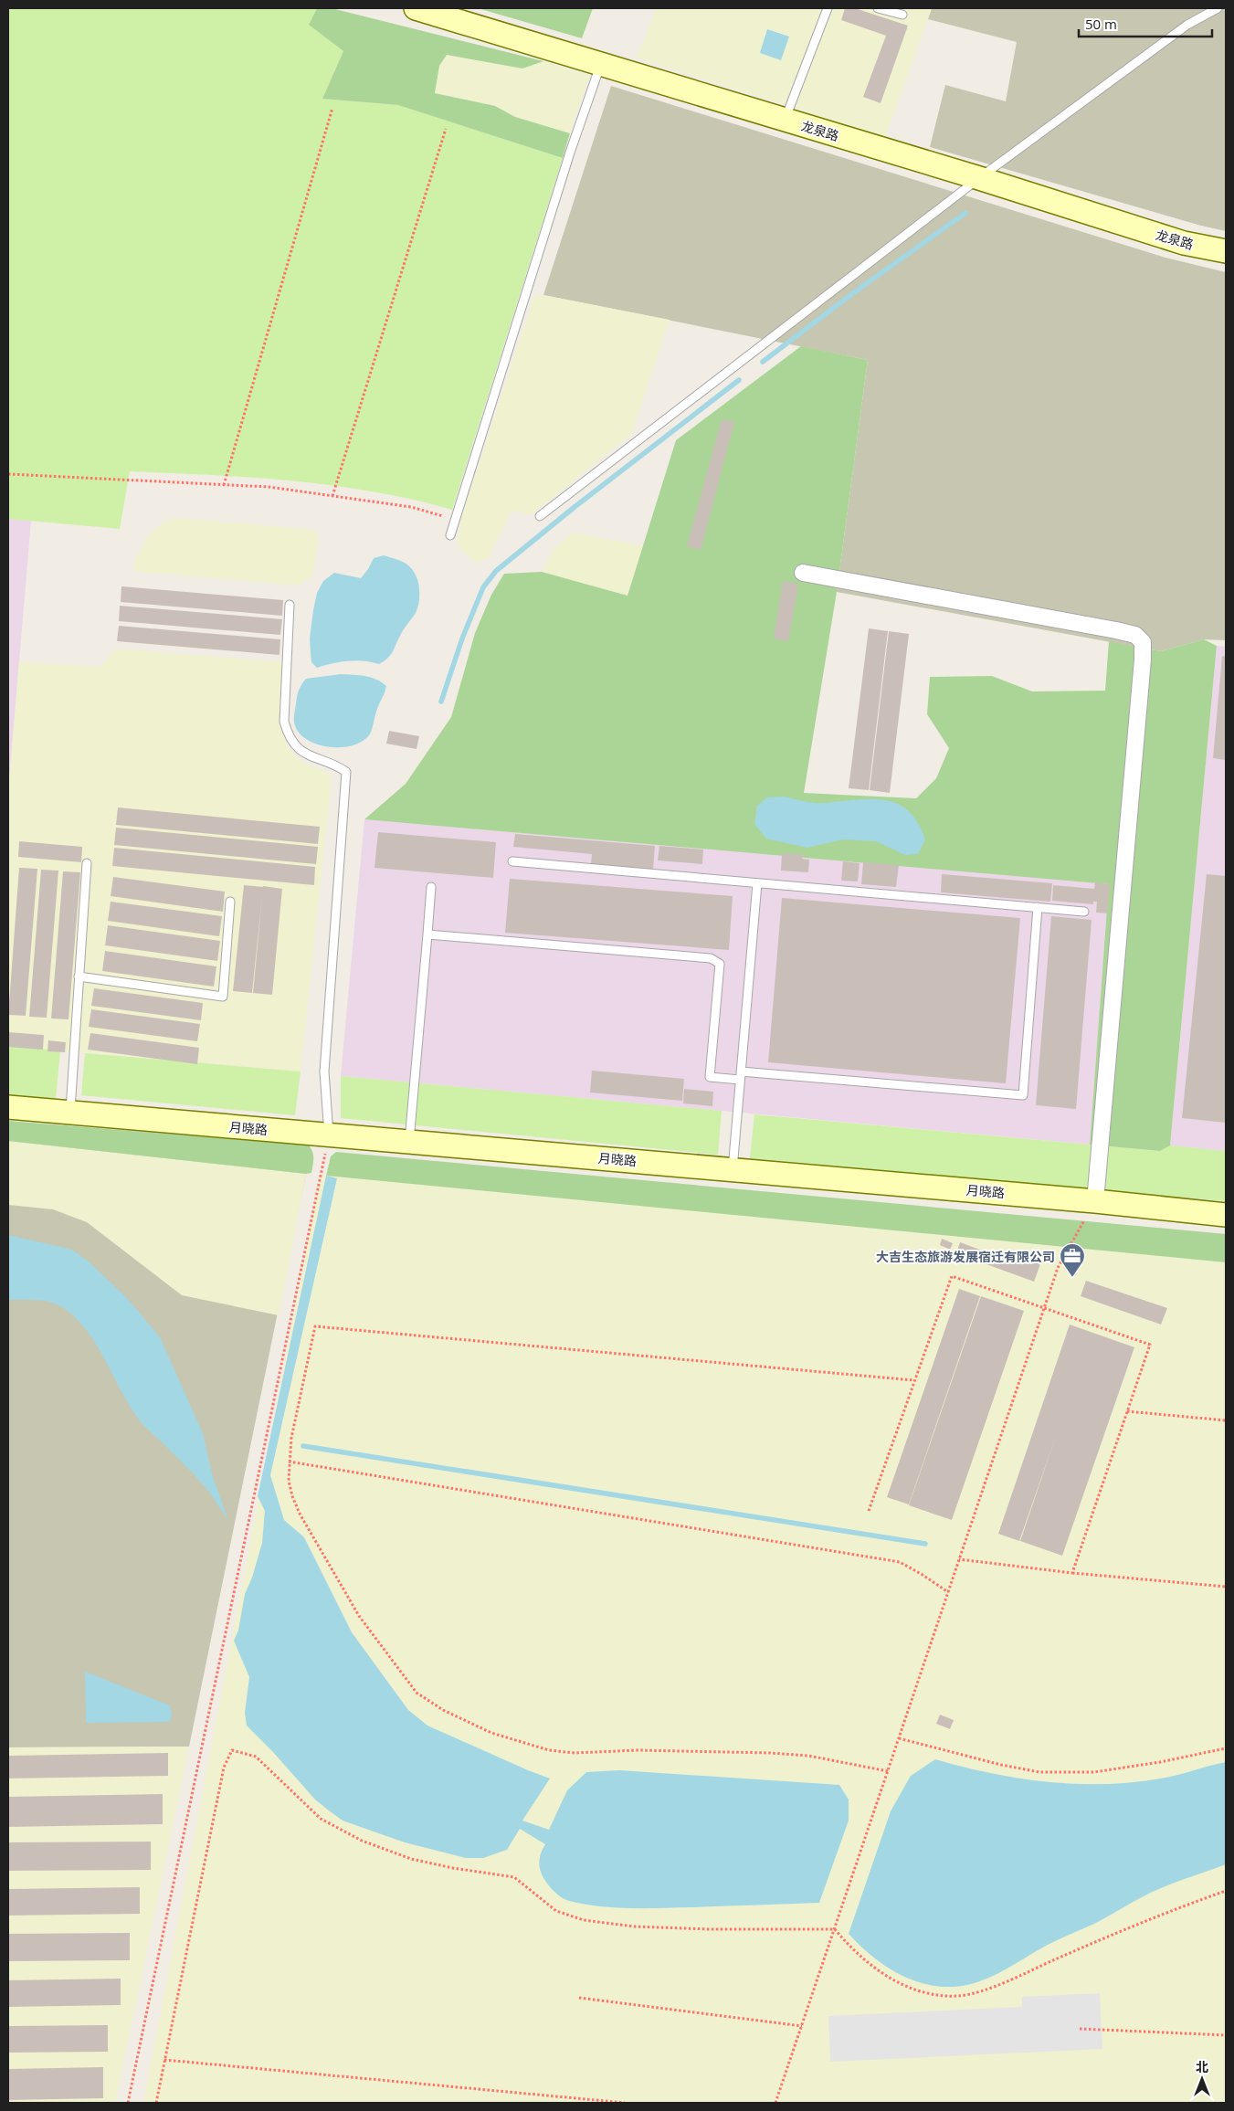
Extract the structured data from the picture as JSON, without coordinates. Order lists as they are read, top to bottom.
{
  "streets": {
    "street": ["龙泉路", "月晓路"]
  },
  "places": {
    "office": ["大吉生态旅游发展宿迁有限公司"]
  },
  "scale_bar": "50 m",
  "north": "top"
}
